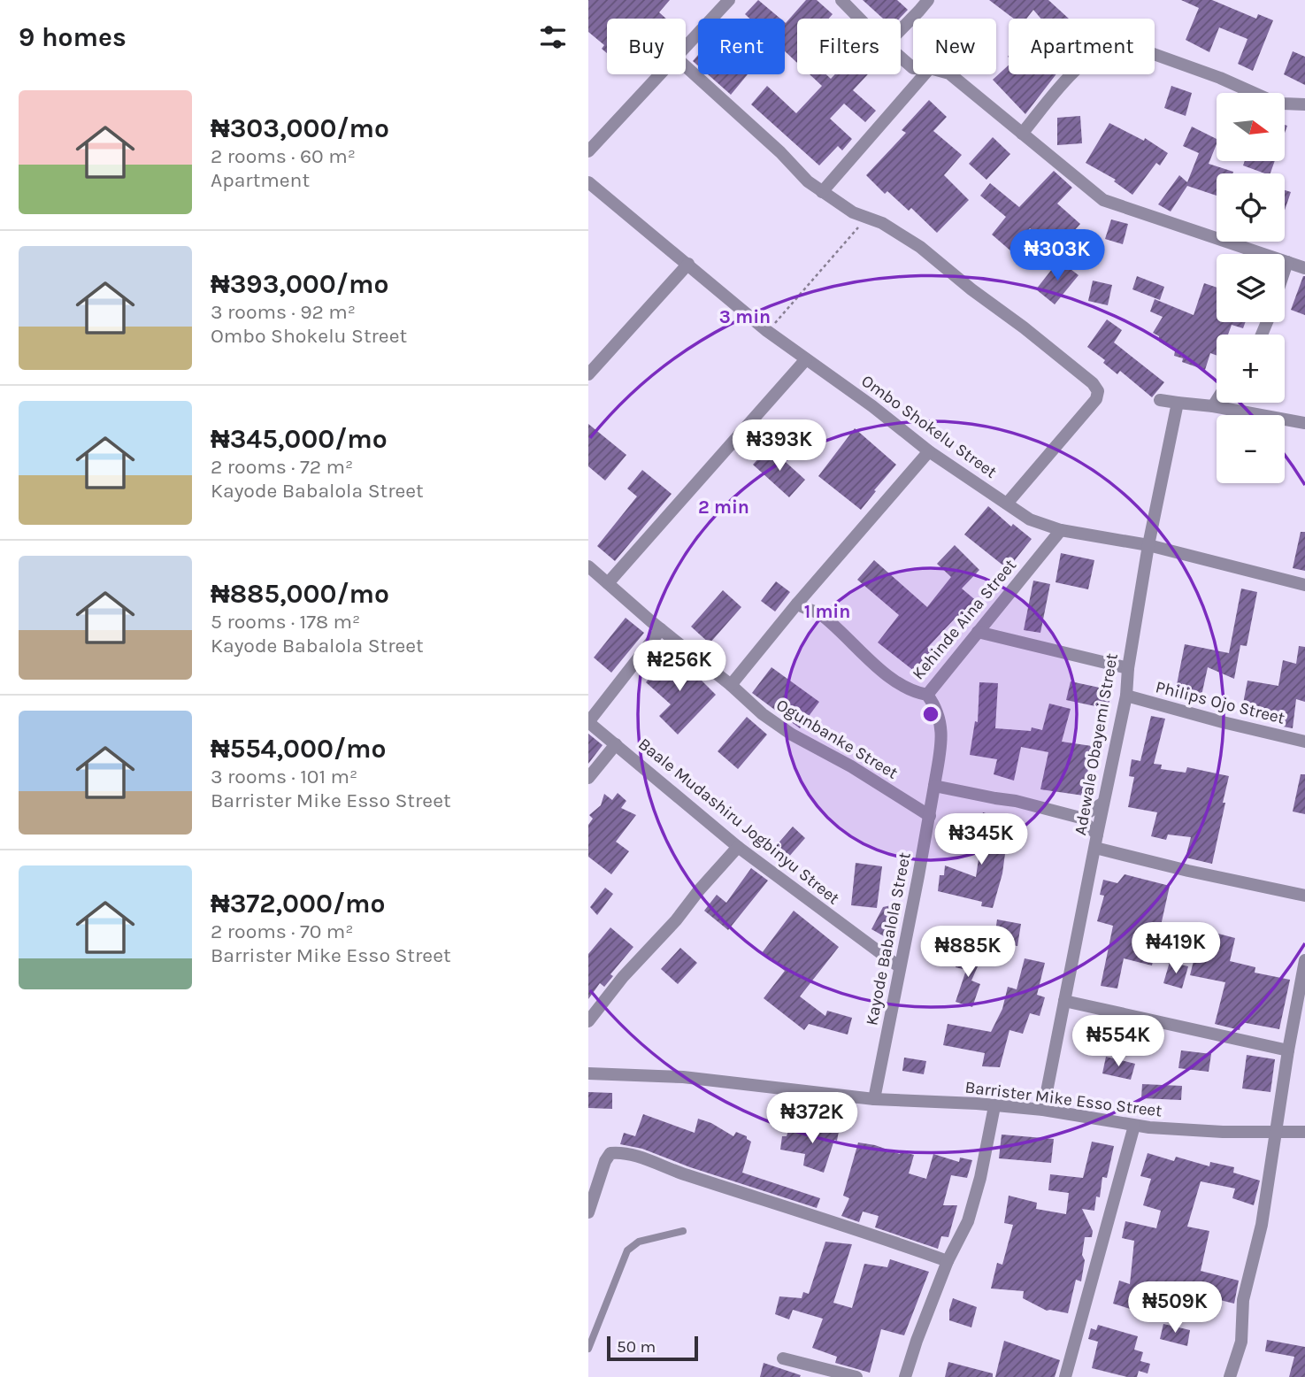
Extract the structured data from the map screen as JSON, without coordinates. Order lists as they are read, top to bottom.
{
  "streets": {
    "street": [
      "Ombo Shokelu Street",
      "Kehinde Aina Street",
      "Philips Ojo Street",
      "Ogunbanke Street",
      "Adewale Obayemi Street",
      "Baale Mudashiru Jogbinyu Street",
      "Kayode Babalola Street",
      "Barrister Mike Esso Street"
    ]
  },
  "crossings": [
    ["Ombo Shokelu Street", "Kehinde Aina Street"],
    ["Ombo Shokelu Street", "Adewale Obayemi Street"],
    ["Kehinde Aina Street", "Kayode Babalola Street"],
    ["Philips Ojo Street", "Adewale Obayemi Street"],
    ["Ogunbanke Street", "Kayode Babalola Street"],
    ["Adewale Obayemi Street", "Barrister Mike Esso Street"],
    ["Baale Mudashiru Jogbinyu Street", "Kayode Babalola Street"],
    ["Kayode Babalola Street", "Barrister Mike Esso Street"]
  ],
  "scale_bar": "50 m",
  "north": "right",
  "page": {
    "heading": "9 homes",
    "chip": [
      "Buy",
      "Rent",
      "Filters",
      "New",
      "Apartment"
    ],
    "list": [
      {
        "name": "₦303,000/mo",
        "note": "2 rooms · 60 m² · Apartment"
      },
      {
        "name": "₦393,000/mo",
        "note": "3 rooms · 92 m² · Ombo Shokelu Street"
      },
      {
        "name": "₦345,000/mo",
        "note": "2 rooms · 72 m² · Kayode Babalola Street"
      },
      {
        "name": "₦885,000/mo",
        "note": "5 rooms · 178 m² · Kayode Babalola Street"
      },
      {
        "name": "₦554,000/mo",
        "note": "3 rooms · 101 m² · Barrister Mike Esso Street"
      },
      {
        "name": "₦372,000/mo",
        "note": "2 rooms · 70 m² · Barrister Mike Esso Street"
      }
    ],
    "map_buttons": ["+", "−"],
    "price": [
      "₦303K",
      "₦393K",
      "₦256K",
      "₦345K",
      "₦419K",
      "₦885K",
      "₦554K",
      "₦372K",
      "₦509K"
    ],
    "scale": "50 m"
  },
  "rings": ["3 min", "2 min", "1 min"]
}
